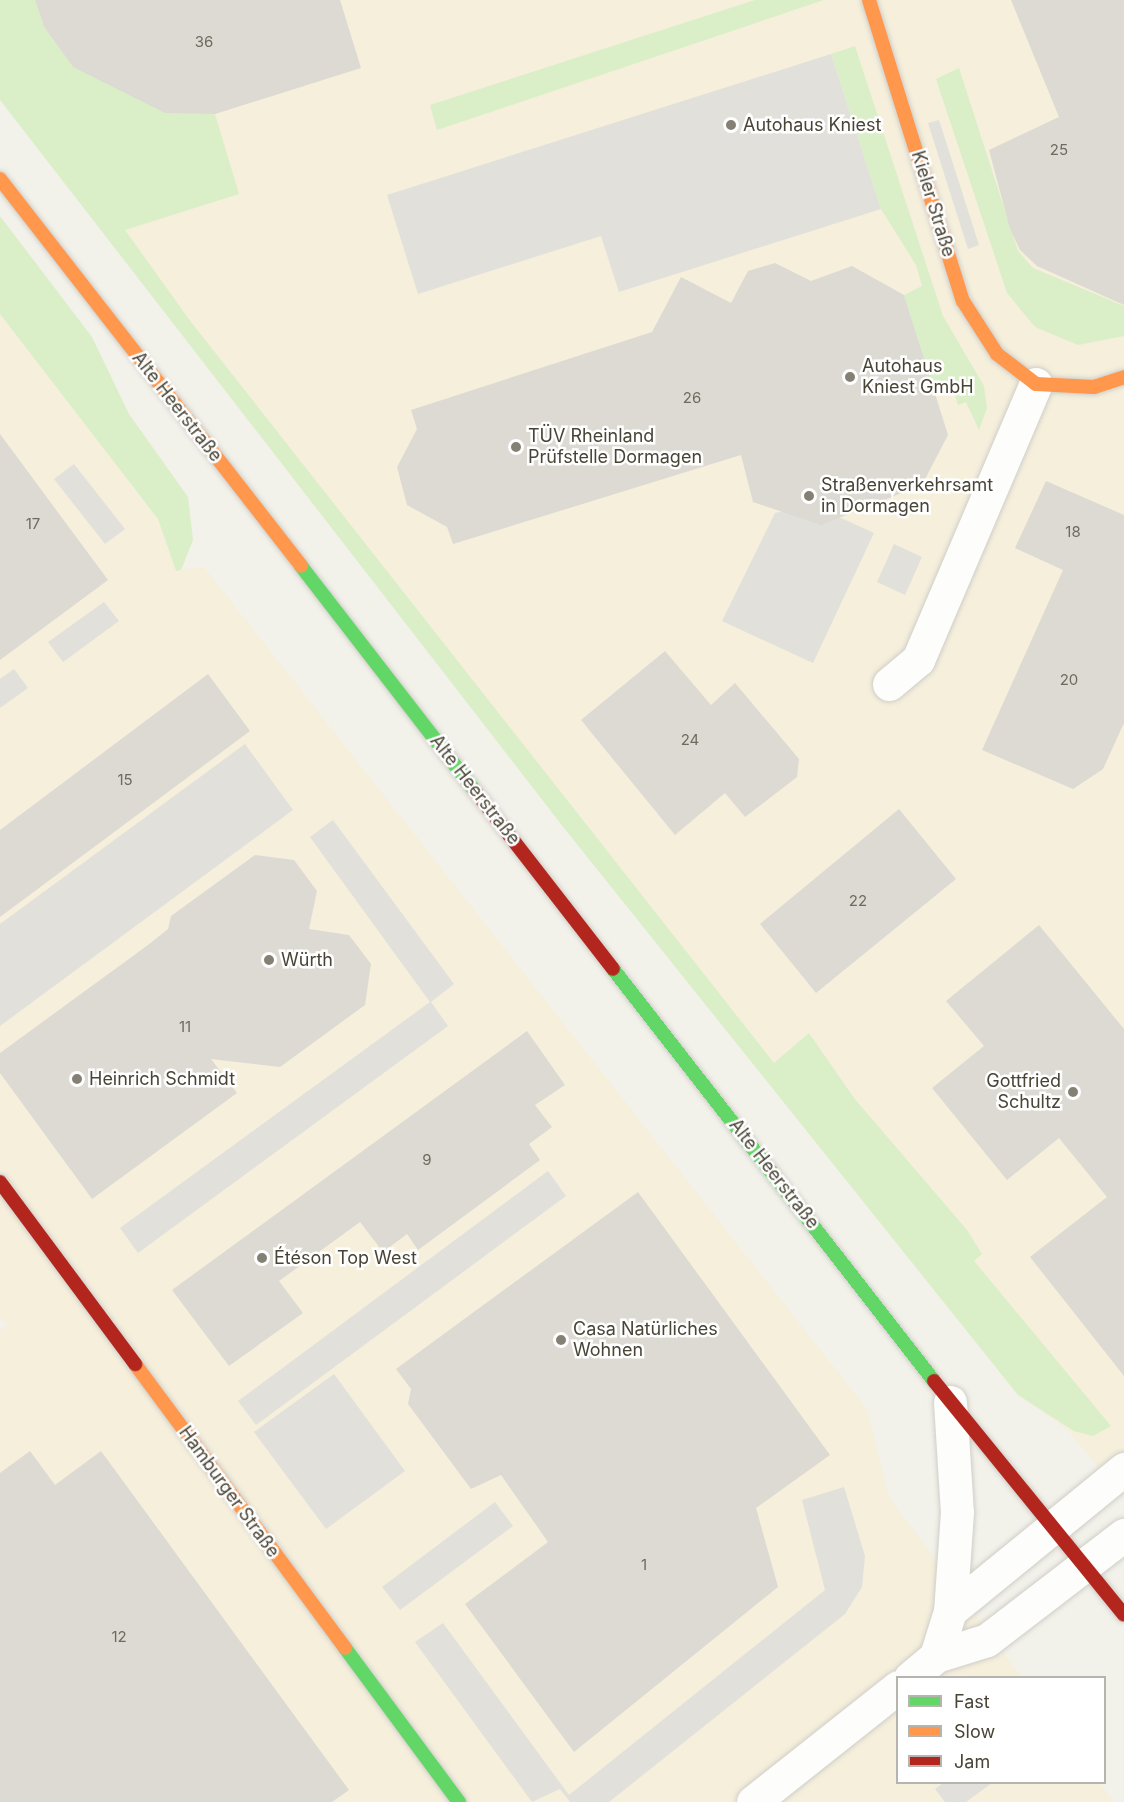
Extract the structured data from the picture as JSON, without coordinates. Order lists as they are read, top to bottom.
{
  "streets": {
    "street": ["Kieler Straße", "Alte Heerstraße", "Hamburger Straße"]
  },
  "places": [
    "Autohaus Kniest",
    "Autohaus Kniest GmbH",
    "TÜV Rheinland Prüfstelle Dormagen",
    "Straßenverkehrsamt in Dormagen",
    "Würth",
    "Heinrich Schmidt",
    "Gottfried Schultz",
    "Étéson Top West",
    "Casa Natürliches Wohnen"
  ],
  "house_numbers": [
    "36",
    "25",
    "26",
    "17",
    "18",
    "20",
    "24",
    "15",
    "22",
    "11",
    "9",
    "1",
    "12"
  ],
  "legend": ["Fast", "Slow", "Jam"]
}
